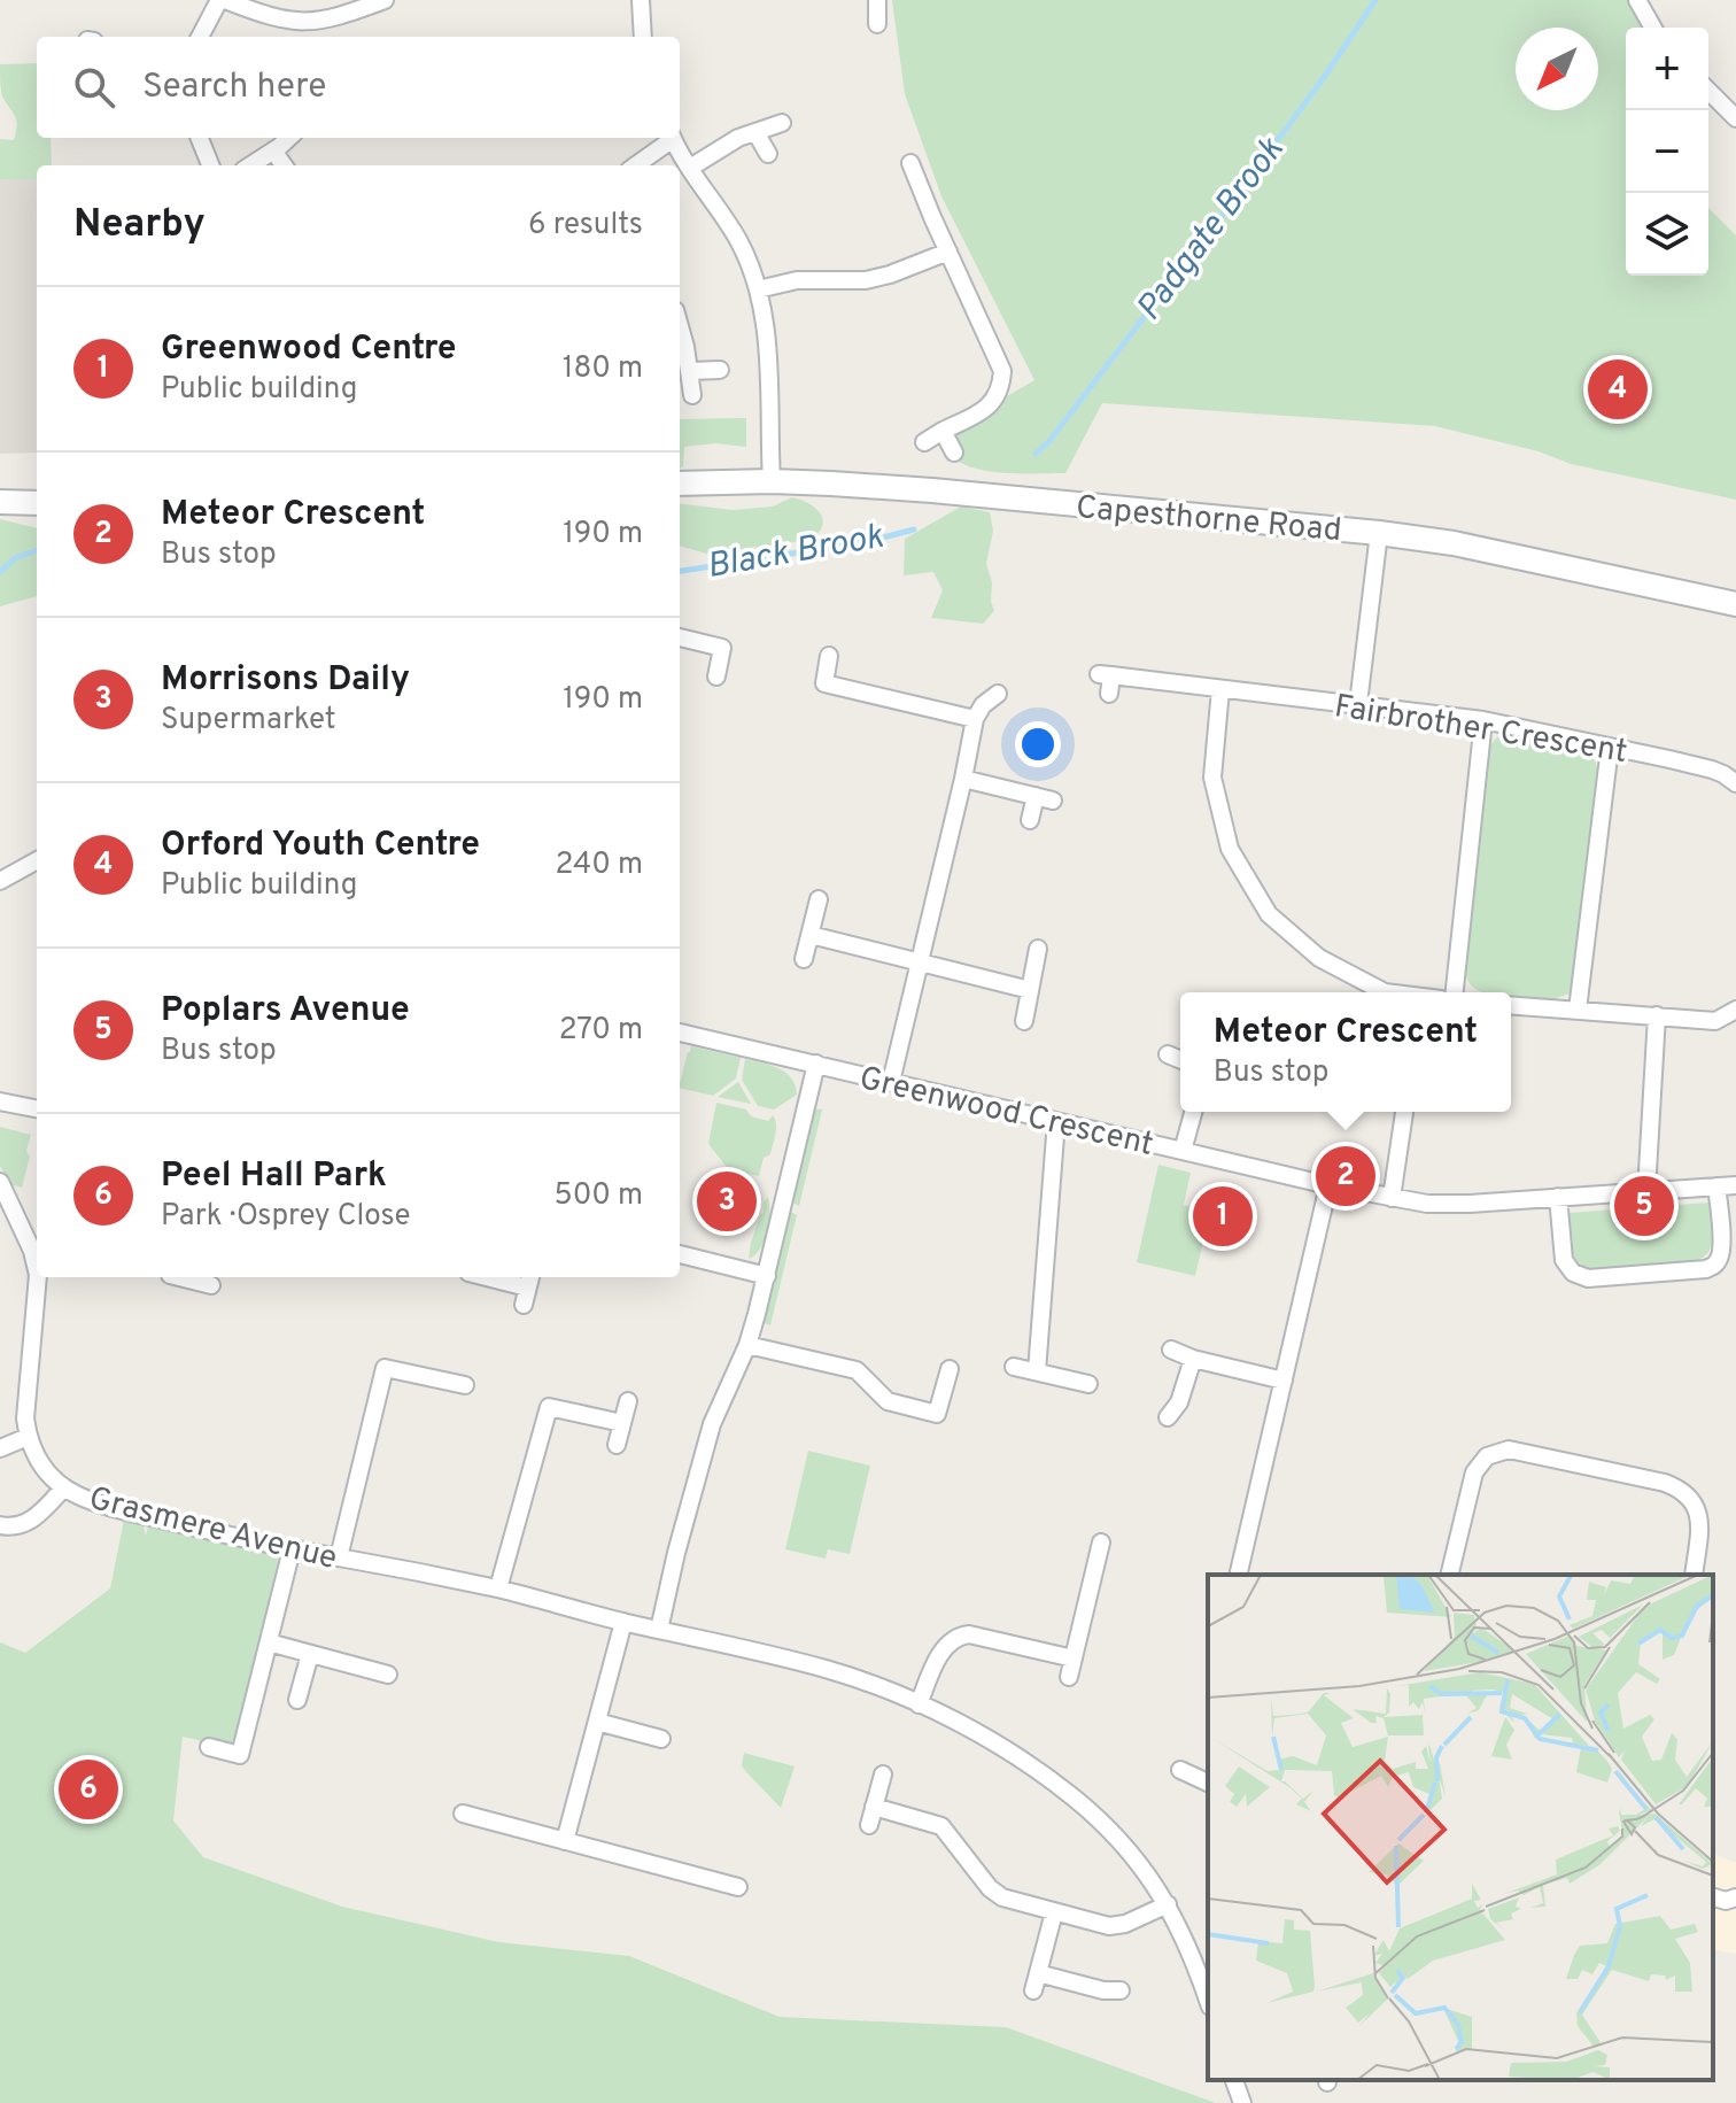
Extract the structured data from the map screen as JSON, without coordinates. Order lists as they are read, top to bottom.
{
  "streets": {
    "street": [
      "Capesthorne Road",
      "Fairbrother Crescent",
      "Greenwood Crescent",
      "Grasmere Avenue"
    ]
  },
  "water": ["Padgate Brook", "Black Brook"],
  "north": "bottom left",
  "page": {
    "map_buttons": ["+", "−"],
    "search": "Search here",
    "heading": ["Nearby", "6 results"],
    "list": [
      {
        "mark": "1",
        "name": "Greenwood Centre",
        "note": "Public building",
        "value": "180 m"
      },
      {
        "mark": "2",
        "name": "Meteor Crescent",
        "note": "Bus stop",
        "value": "190 m"
      },
      {
        "mark": "3",
        "name": "Morrisons Daily",
        "note": "Supermarket",
        "value": "190 m"
      },
      {
        "mark": "4",
        "name": "Orford Youth Centre",
        "note": "Public building",
        "value": "240 m"
      },
      {
        "mark": "5",
        "name": "Poplars Avenue",
        "note": "Bus stop",
        "value": "270 m"
      },
      {
        "mark": "6",
        "name": "Peel Hall Park",
        "note": "Park · Osprey Close",
        "value": "500 m"
      }
    ],
    "pins": [
      "4",
      "2",
      "3",
      "5",
      "1",
      "6"
    ],
    "popup": ["Meteor Crescent", "Bus stop"]
  }
}
